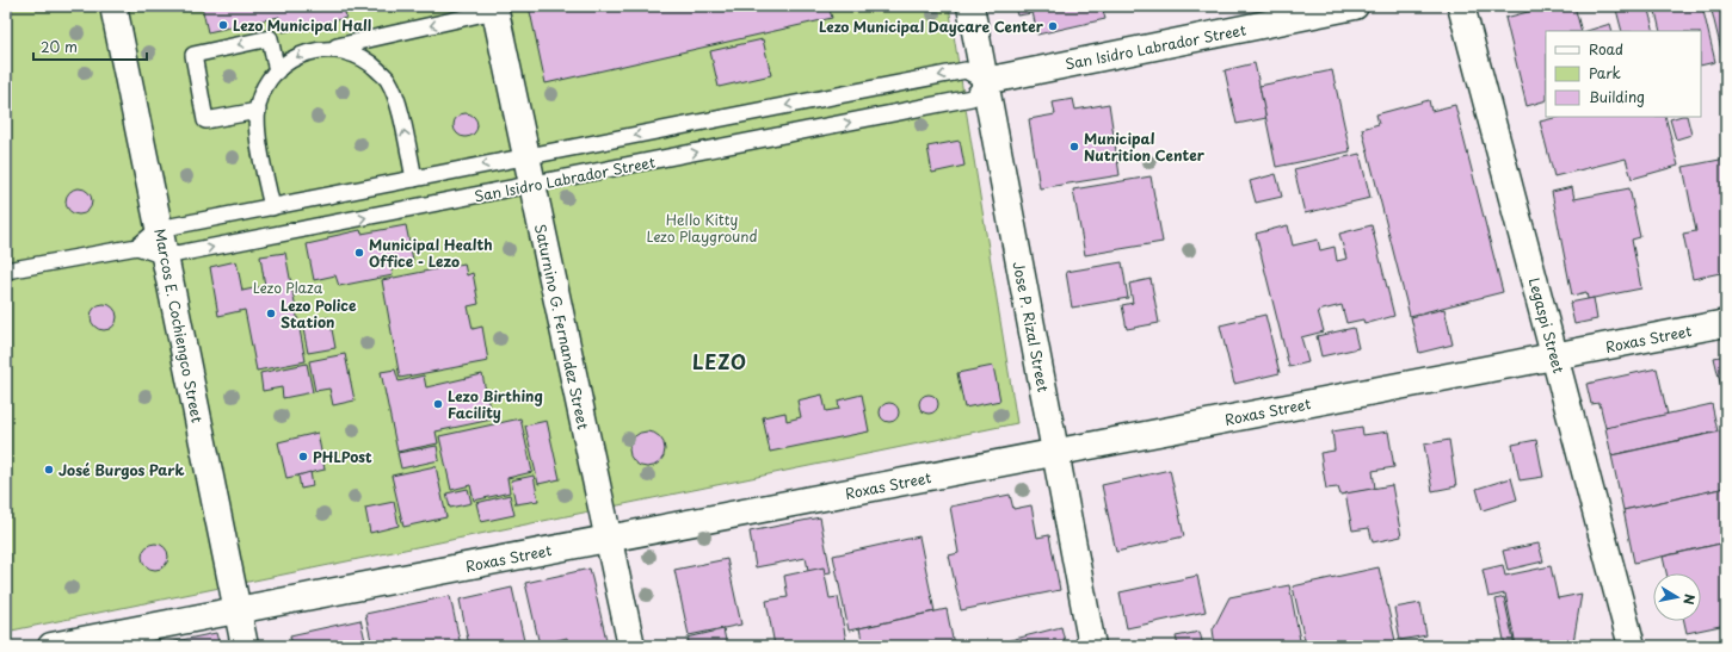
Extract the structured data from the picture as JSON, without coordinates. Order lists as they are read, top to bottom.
{
  "streets": {
    "street": [
      "San Isidro Labrador Street",
      "Marcos E. Cochiengco Street",
      "Legaspi Street",
      "Saturnino G. Fernandez Street",
      "Jose P. Rizal Street",
      "Roxas Street"
    ]
  },
  "crossings": [
    ["San Isidro Labrador Street", "Marcos E. Cochiengco Street"],
    ["San Isidro Labrador Street", "Saturnino G. Fernandez Street"],
    ["San Isidro Labrador Street", "Jose P. Rizal Street"],
    ["Marcos E. Cochiengco Street", "Roxas Street"],
    ["Legaspi Street", "Roxas Street"],
    ["Saturnino G. Fernandez Street", "Roxas Street"],
    ["Jose P. Rizal Street", "Roxas Street"]
  ],
  "districts": ["LEZO"],
  "parks": ["Hello Kitty Lezo Playground", "Lezo Plaza"],
  "places": [
    "Lezo Municipal Hall",
    "Lezo Municipal Daycare Center",
    "Municipal Nutrition Center",
    "Municipal Health Office - Lezo",
    "Lezo Police Station",
    "Lezo Birthing Facility",
    "PHLPost",
    "José Burgos Park"
  ],
  "legend": ["Road", "Park", "Building"],
  "scale_bar": "20 m",
  "north": "right"
}
